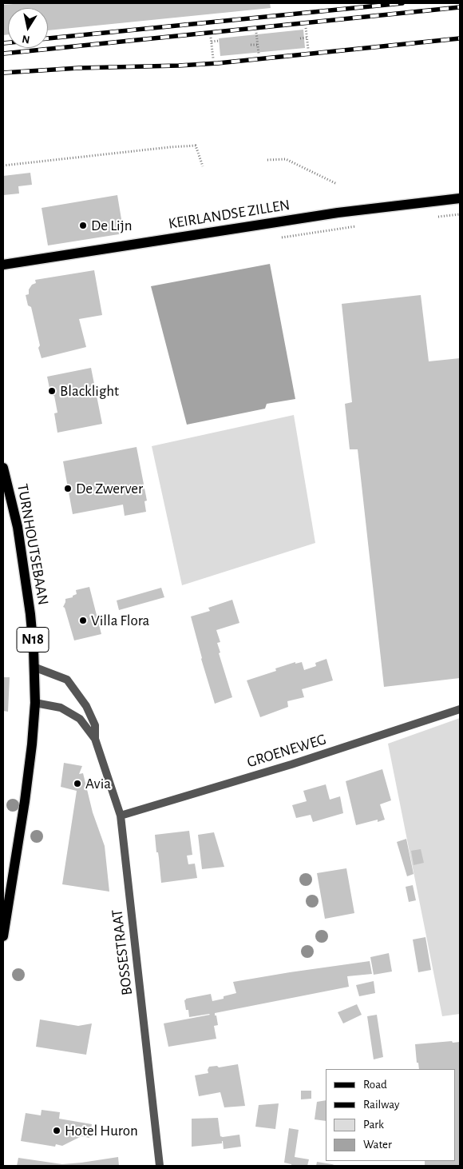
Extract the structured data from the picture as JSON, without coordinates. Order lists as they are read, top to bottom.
{
  "streets": {
    "main road": ["KEIRLANDSE ZILLEN", "TURNHOUTSEBAAN", "N18"],
    "street": ["GROENEWEG", "BOSSESTRAAT"]
  },
  "crossings": [
    ["TURNHOUTSEBAAN", "BOSSESTRAAT"],
    ["GROENEWEG", "BOSSESTRAAT"]
  ],
  "places": [
    "De Lijn",
    "Blacklight",
    "De Zwerver",
    "Villa Flora",
    "Avia",
    "Hotel Huron"
  ],
  "legend": [
    "Road",
    "Railway",
    "Park",
    "Water"
  ],
  "north": "bottom"
}
